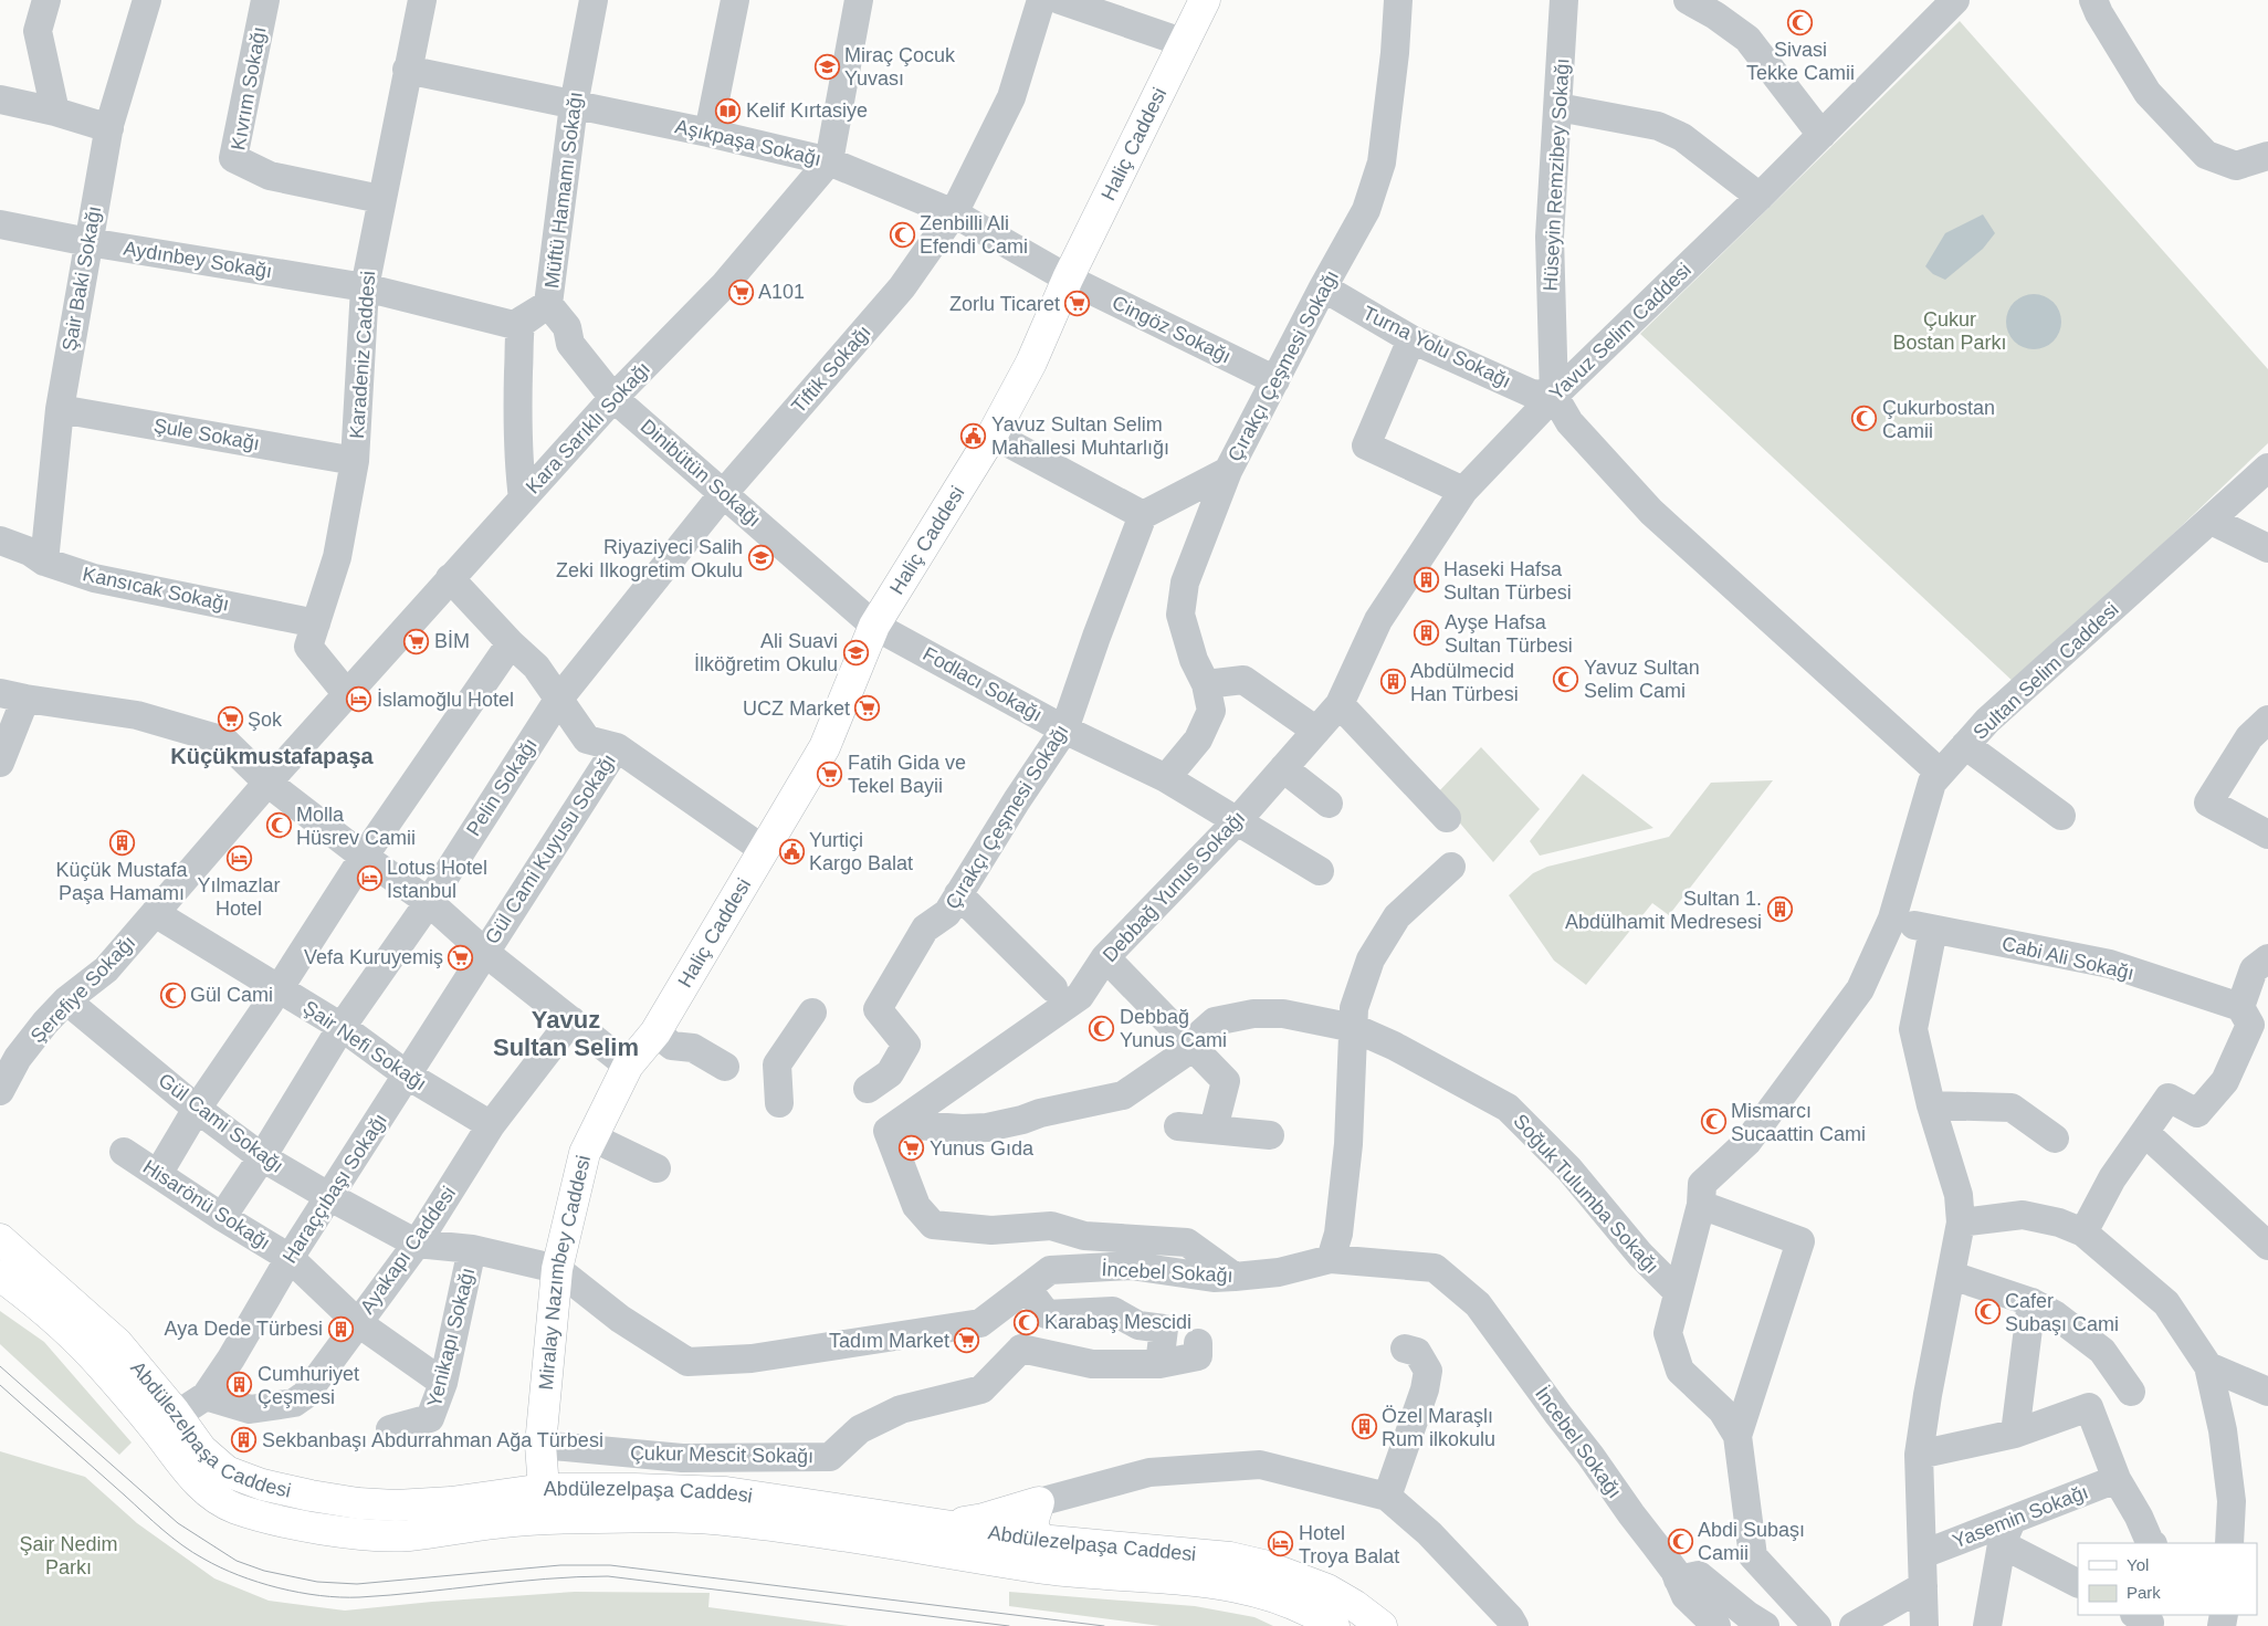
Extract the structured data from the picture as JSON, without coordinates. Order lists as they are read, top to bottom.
{
  "streets": {
    "main road": ["Haliç Caddesi", "Miralay Nazımbey Caddesi", "Abdülezelpaşa Caddesi"],
    "street": [
      "Kıvrım Sokağı",
      "Aşıkpaşa Sokağı",
      "Hüseyin Remzibey Sokağı",
      "Müftü Hamamı Sokağı",
      "Aydınbey Sokağı",
      "Şair Baki Sokağı",
      "Cingöz Sokağı",
      "Yavuz Selim Caddesi",
      "Turna Yolu Sokağı",
      "Karadeniz Caddesi",
      "Çırakçı Çeşmesi Sokağı",
      "Tiftik Sokağı",
      "Kara Sarıklı Sokağı",
      "Şule Sokağı",
      "Dinibütün Sokağı",
      "Kansıcak Sokağı",
      "Sultan Selim Caddesi",
      "Fodlacı Sokağı",
      "Pelin Sokağı",
      "Gül Cami Kuyusu Sokağı",
      "Debbağ Yunus Sokağı",
      "Cabi Ali Sokağı",
      "Şerefiye Sokağı",
      "Şair Nefi Sokağı",
      "Gül Cami Sokağı",
      "Haraççıbaşı Sokağı",
      "Soğuk Tulumba Sokağı",
      "Hisarönü Sokağı",
      "Ayakapı Caddesi",
      "İncebel Sokağı",
      "Yenikapı Sokağı",
      "Çukur Mescit Sokağı",
      "Yasemin Sokağı"
    ]
  },
  "crossings": [
    ["Kıvrım Sokağı", "Karadeniz Caddesi"],
    ["Aşıkpaşa Sokağı", "Haliç Caddesi"],
    ["Aşıkpaşa Sokağı", "Müftü Hamamı Sokağı"],
    ["Aşıkpaşa Sokağı", "Cingöz Sokağı"],
    ["Aşıkpaşa Sokağı", "Karadeniz Caddesi"],
    ["Aşıkpaşa Sokağı", "Tiftik Sokağı"],
    ["Aşıkpaşa Sokağı", "Kara Sarıklı Sokağı"],
    ["Haliç Caddesi", "Cingöz Sokağı"],
    ["Haliç Caddesi", "Dinibütün Sokağı"],
    ["Haliç Caddesi", "Fodlacı Sokağı"],
    ["Haliç Caddesi", "Miralay Nazımbey Caddesi"],
    ["Hüseyin Remzibey Sokağı", "Yavuz Selim Caddesi"],
    ["Hüseyin Remzibey Sokağı", "Turna Yolu Sokağı"],
    ["Hüseyin Remzibey Sokağı", "Sultan Selim Caddesi"],
    ["Müftü Hamamı Sokağı", "Aydınbey Sokağı"],
    ["Müftü Hamamı Sokağı", "Kara Sarıklı Sokağı"],
    ["Müftü Hamamı Sokağı", "Dinibütün Sokağı"],
    ["Aydınbey Sokağı", "Şair Baki Sokağı"],
    ["Aydınbey Sokağı", "Karadeniz Caddesi"],
    ["Aydınbey Sokağı", "Dinibütün Sokağı"],
    ["Şair Baki Sokağı", "Şule Sokağı"],
    ["Şair Baki Sokağı", "Kansıcak Sokağı"],
    ["Cingöz Sokağı", "Çırakçı Çeşmesi Sokağı"],
    ["Yavuz Selim Caddesi", "Turna Yolu Sokağı"],
    ["Yavuz Selim Caddesi", "Debbağ Yunus Sokağı"],
    ["Turna Yolu Sokağı", "Çırakçı Çeşmesi Sokağı"],
    ["Karadeniz Caddesi", "Kara Sarıklı Sokağı"],
    ["Karadeniz Caddesi", "Şule Sokağı"],
    ["Karadeniz Caddesi", "Kansıcak Sokağı"],
    ["Karadeniz Caddesi", "Şerefiye Sokağı"],
    ["Çırakçı Çeşmesi Sokağı", "Fodlacı Sokağı"],
    ["Tiftik Sokağı", "Dinibütün Sokağı"],
    ["Tiftik Sokağı", "Pelin Sokağı"],
    ["Kara Sarıklı Sokağı", "Dinibütün Sokağı"],
    ["Kara Sarıklı Sokağı", "Şerefiye Sokağı"],
    ["Dinibütün Sokağı", "Fodlacı Sokağı"],
    ["Sultan Selim Caddesi", "Cabi Ali Sokağı"],
    ["Sultan Selim Caddesi", "Soğuk Tulumba Sokağı"],
    ["Fodlacı Sokağı", "Debbağ Yunus Sokağı"],
    ["Pelin Sokağı", "Şair Nefi Sokağı"],
    ["Pelin Sokağı", "Gül Cami Sokağı"],
    ["Pelin Sokağı", "Hisarönü Sokağı"],
    ["Gül Cami Kuyusu Sokağı", "Haraççıbaşı Sokağı"],
    ["Debbağ Yunus Sokağı", "Soğuk Tulumba Sokağı"],
    ["Şerefiye Sokağı", "Şair Nefi Sokağı"],
    ["Şerefiye Sokağı", "Gül Cami Sokağı"],
    ["Şair Nefi Sokağı", "Haraççıbaşı Sokağı"],
    ["Şair Nefi Sokağı", "Ayakapı Caddesi"],
    ["Gül Cami Sokağı", "Haraççıbaşı Sokağı"],
    ["Gül Cami Sokağı", "Ayakapı Caddesi"],
    ["Haraççıbaşı Sokağı", "Hisarönü Sokağı"],
    ["Haraççıbaşı Sokağı", "Ayakapı Caddesi"],
    ["Haraççıbaşı Sokağı", "Abdülezelpaşa Caddesi"],
    ["Hisarönü Sokağı", "Ayakapı Caddesi"],
    ["Hisarönü Sokağı", "Yenikapı Sokağı"],
    ["İncebel Sokağı", "Miralay Nazımbey Caddesi"],
    ["Miralay Nazımbey Caddesi", "Abdülezelpaşa Caddesi"],
    ["Miralay Nazımbey Caddesi", "Çukur Mescit Sokağı"]
  ],
  "districts": ["Küçükmustafapaşa", "Yavuz Sultan Selim"],
  "parks": ["Çukur Bostan Parkı", "Şair Nedim Parkı"],
  "places": {
    "mosque": [
      "Sivasi Tekke Camii",
      "Zenbilli Ali Efendi Cami",
      "Çukurbostan Camii",
      "Yavuz Sultan Selim Cami",
      "Molla Hüsrev Camii",
      "Gül Cami",
      "Debbağ Yunus Cami",
      "Mismarcı Sucaattin Cami",
      "Cafer Subaşı Cami",
      "Karabaş Mescidi",
      "Abdi Subaşı Camii"
    ],
    "school or university": ["Miraç Çocuk Yuvası", "Riyaziyeci Salih Zeki Ilkogretim Okulu", "Ali Suavi İlköğretim Okulu"],
    "library": ["Kelif Kırtasiye"],
    "supermarket": [
      "A101",
      "Zorlu Ticaret",
      "BİM",
      "UCZ Market",
      "Şok",
      "Fatih Gida ve Tekel Bayii",
      "Vefa Kuruyemiş",
      "Yunus Gıda",
      "Tadım Market"
    ],
    "public building": ["Yavuz Sultan Selim Mahallesi Muhtarlığı", "Yurtiçi Kargo Balat"],
    "building": [
      "Haseki Hafsa Sultan Türbesi",
      "Ayşe Hafsa Sultan Türbesi",
      "Abdülmecid Han Türbesi",
      "Küçük Mustafa Paşa Hamamı",
      "Sultan 1. Abdülhamit Medresesi",
      "Aya Dede Türbesi",
      "Cumhuriyet Çeşmesi",
      "Özel Maraşlı Rum ilkokulu",
      "Sekbanbaşı Abdurrahman Ağa Türbesi"
    ],
    "hotel": [
      "İslamoğlu Hotel",
      "Yılmazlar Hotel",
      "Lotus Hotel Istanbul",
      "Hotel Troya Balat"
    ]
  },
  "legend": ["Yol", "Park"]
}
